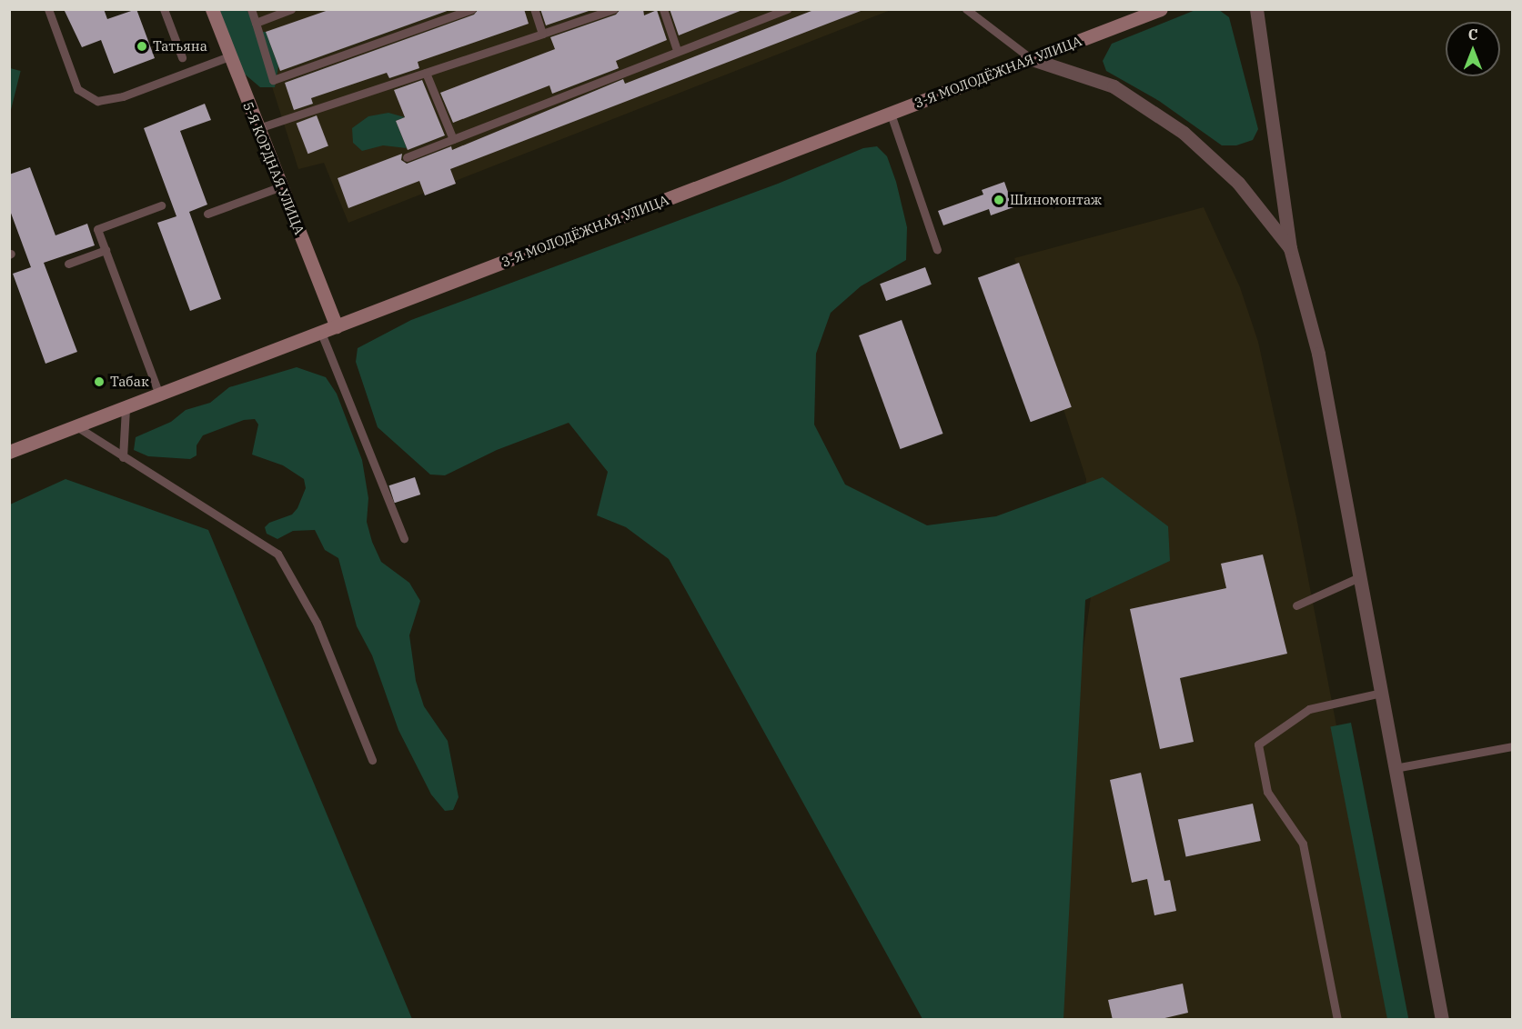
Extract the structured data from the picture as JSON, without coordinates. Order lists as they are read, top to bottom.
{
  "streets": {
    "main road": ["3-Я МОЛОДЁЖНАЯ УЛИЦА", "5-Я КОРДНАЯ УЛИЦА"]
  },
  "crossings": [
    ["3-Я МОЛОДЁЖНАЯ УЛИЦА", "5-Я КОРДНАЯ УЛИЦА"]
  ],
  "places": ["Татьяна", "Шиномонтаж", "Табак"],
  "north": "top"
}
